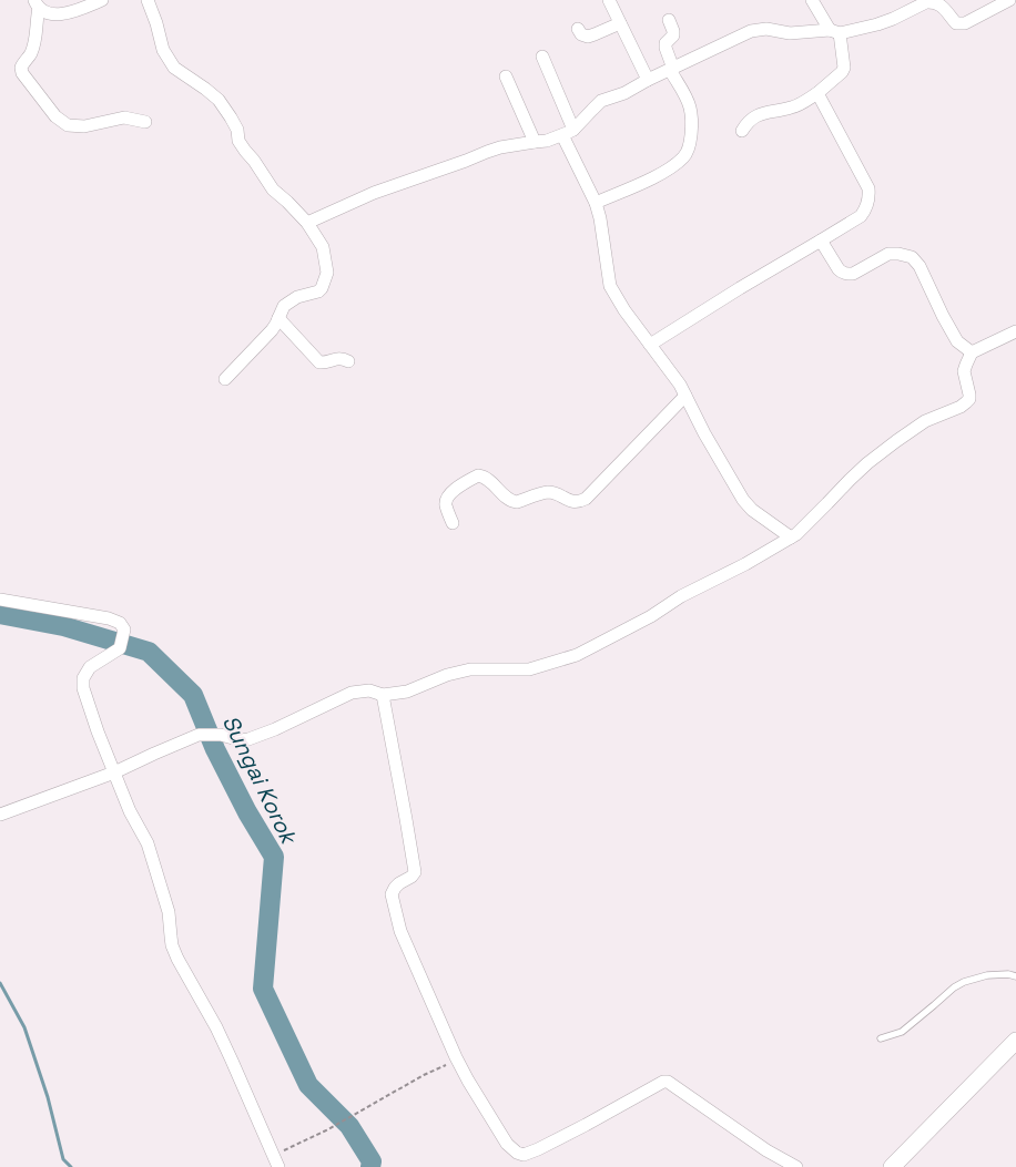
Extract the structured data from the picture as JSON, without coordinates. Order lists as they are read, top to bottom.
{
  "water": ["Sungai Korok"]
}
